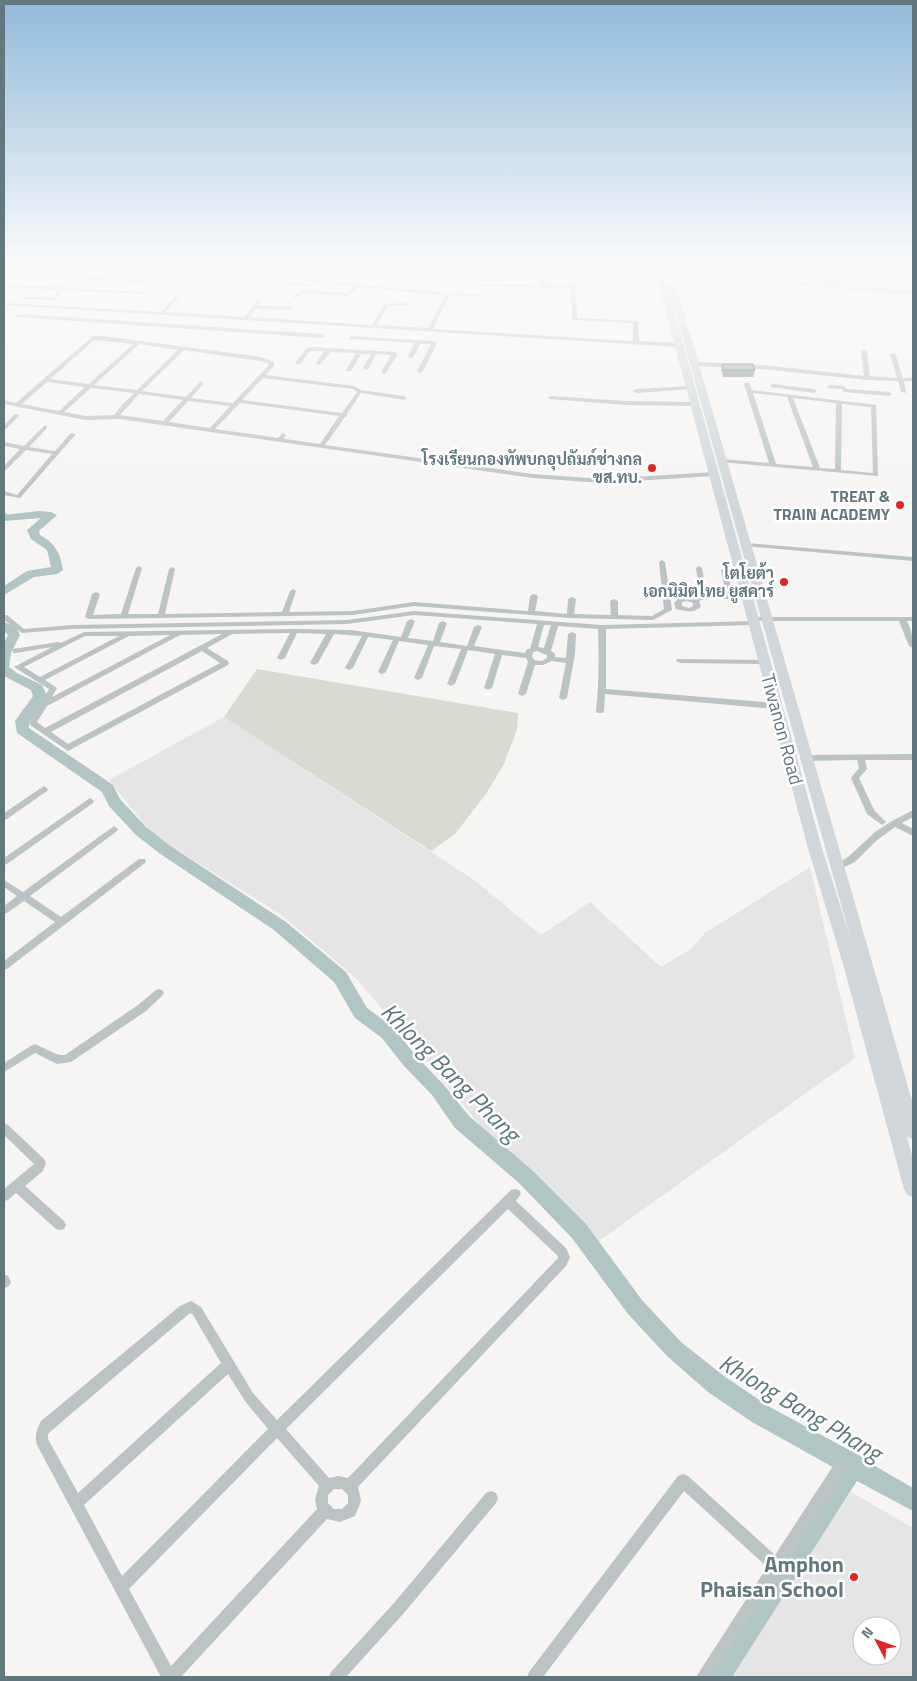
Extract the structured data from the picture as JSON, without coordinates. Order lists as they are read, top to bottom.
{
  "streets": {
    "main road": ["Tiwanon Road"]
  },
  "water": ["Khlong Bang Phang"],
  "places": [
    "โรงเรียนกองทัพบกอุปถัมภ์ช่างกล ขส.ทบ.",
    "TREAT & TRAIN ACADEMY",
    "โตโยต้า เอกนิมิตไทย ยูสคาร์",
    "Amphon Phaisan School"
  ],
  "north": "top left"
}
